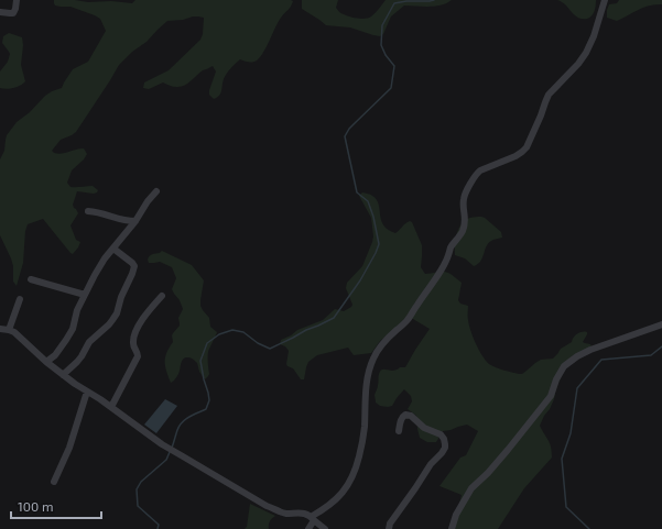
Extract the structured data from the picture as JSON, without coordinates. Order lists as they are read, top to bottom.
{
  "scale_bar": "100 m"
}
